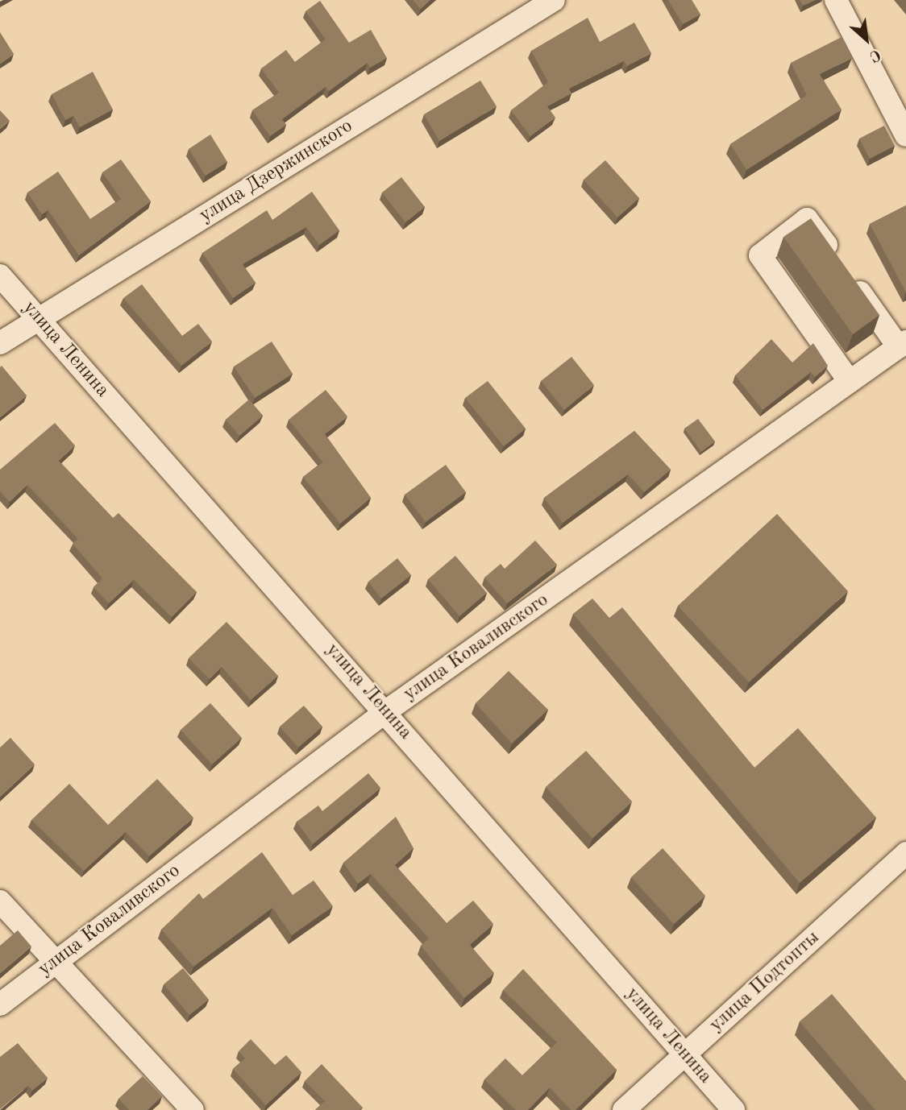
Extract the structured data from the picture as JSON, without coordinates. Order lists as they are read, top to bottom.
{
  "streets": {
    "street": [
      "улица Дзержинского",
      "улица Ленина",
      "улица Коваливского",
      "улица Подтопты"
    ]
  },
  "crossings": [
    ["улица Дзержинского", "улица Ленина"],
    ["улица Ленина", "улица Коваливского"],
    ["улица Ленина", "улица Подтопты"]
  ],
  "north": "bottom right"
}
